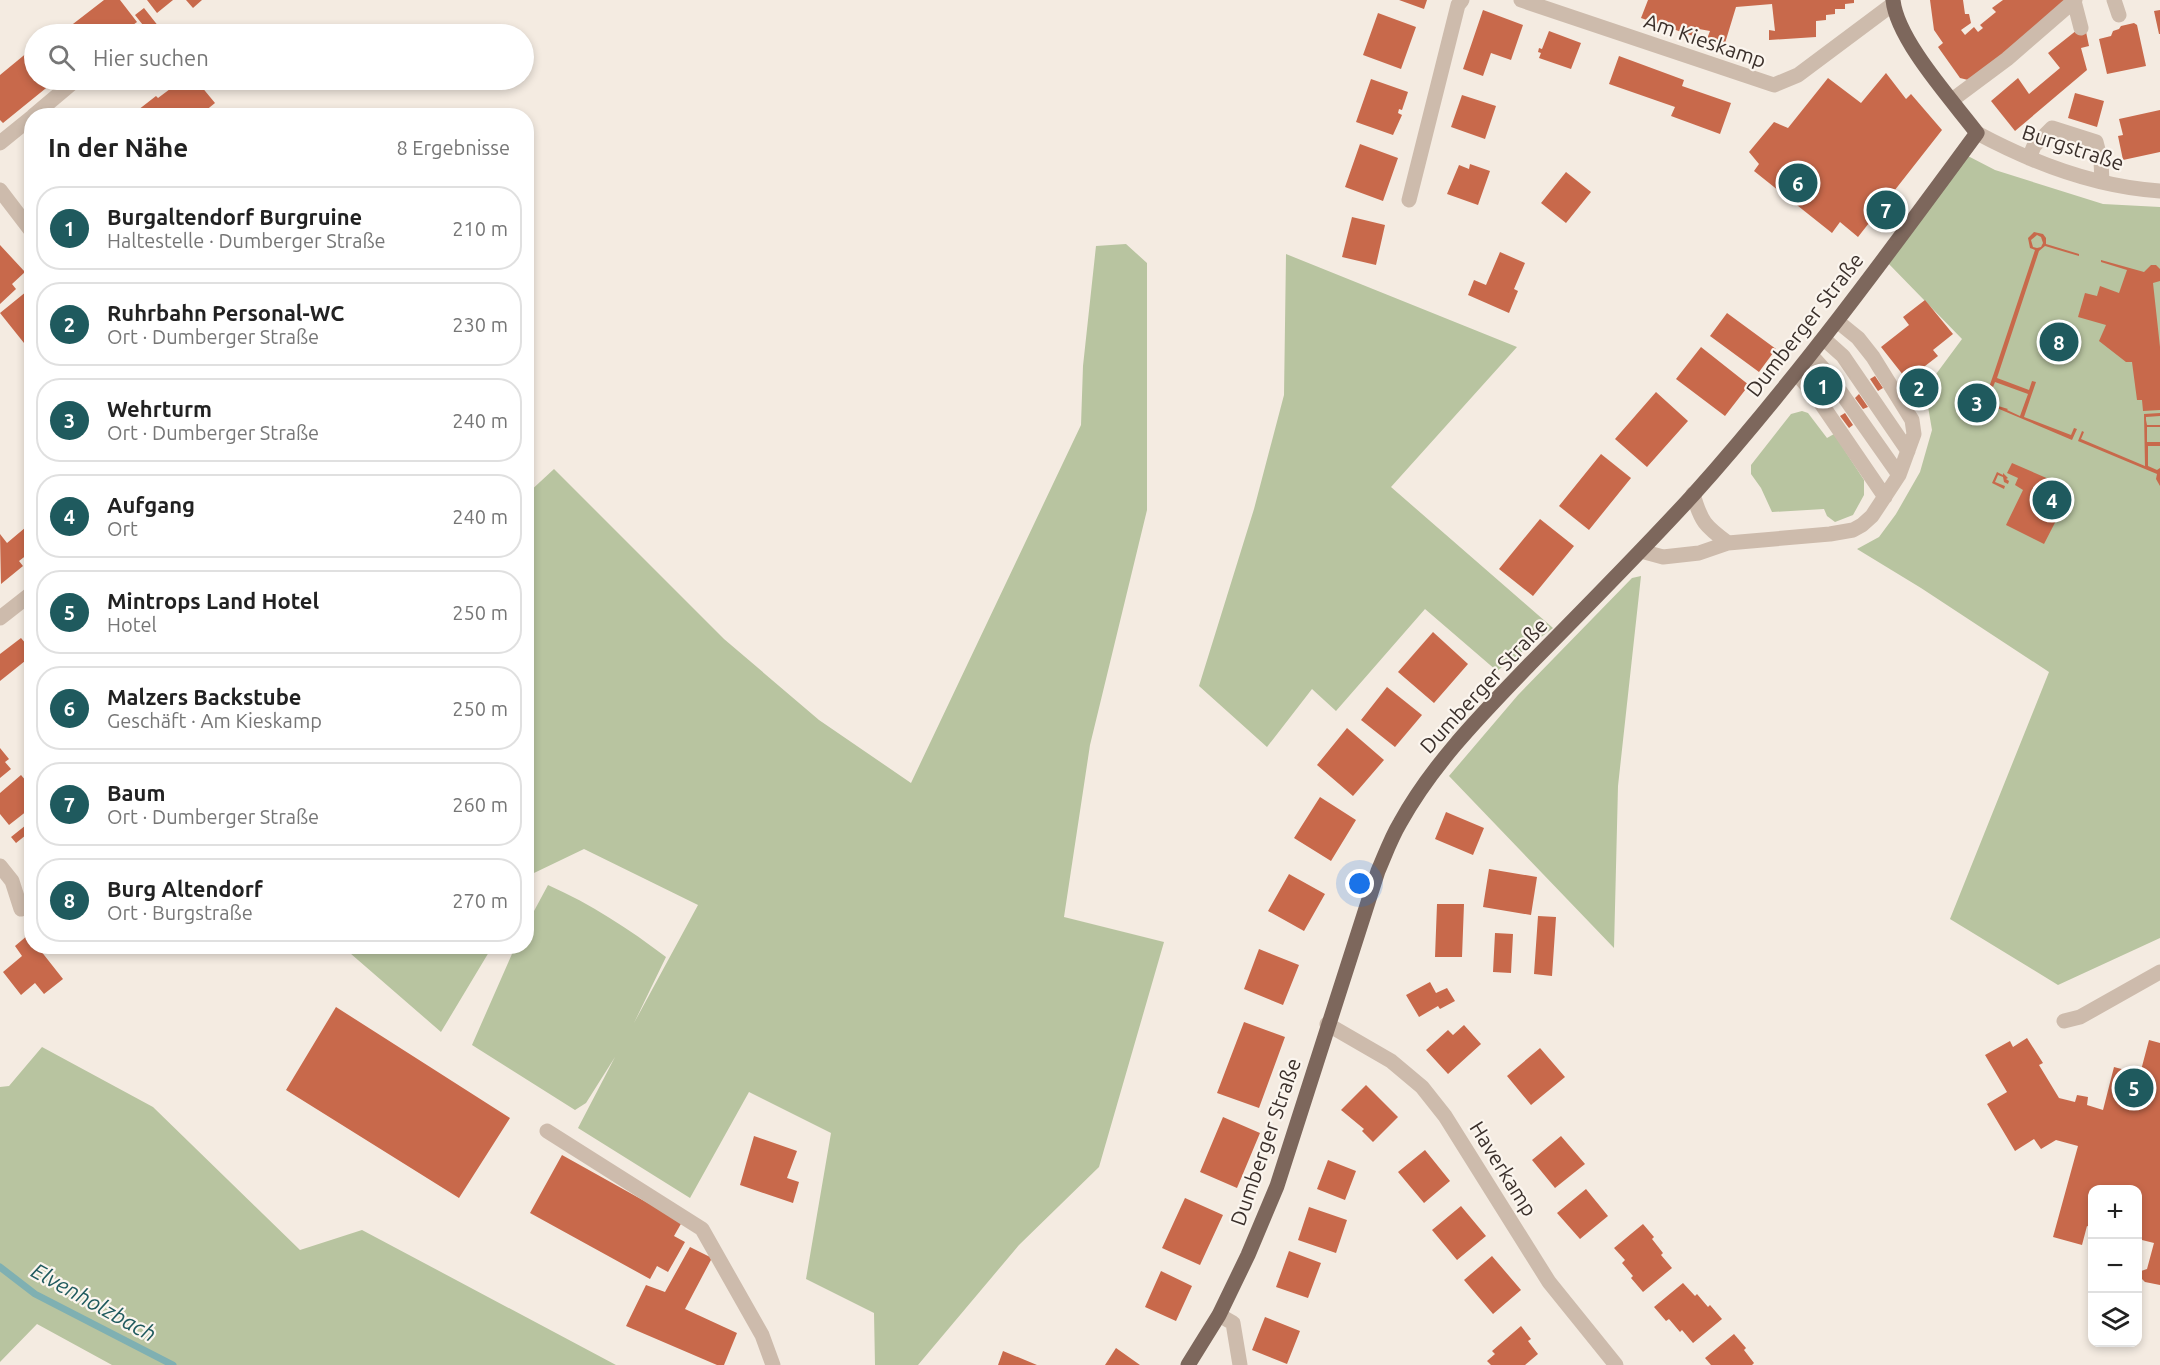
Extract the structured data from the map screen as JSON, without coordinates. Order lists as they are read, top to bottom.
{
  "streets": {
    "main road": ["Dumberger Straße"],
    "street": ["Am Kieskamp", "Burgstraße", "Haverkamp"]
  },
  "crossings": [
    ["Burgstraße", "Dumberger Straße"],
    ["Dumberger Straße", "Haverkamp"]
  ],
  "water": ["Elvenholzbach"],
  "page": {
    "search": "Hier suchen",
    "heading": ["In der Nähe", "8 Ergebnisse"],
    "pins": [
      "6",
      "7",
      "8",
      "1",
      "2",
      "3",
      "4",
      "5"
    ],
    "list": [
      {
        "mark": "1",
        "name": "Burgaltendorf Burgruine",
        "note": "Haltestelle · Dumberger Straße",
        "value": "210 m"
      },
      {
        "mark": "2",
        "name": "Ruhrbahn Personal-WC",
        "note": "Ort · Dumberger Straße",
        "value": "230 m"
      },
      {
        "mark": "3",
        "name": "Wehrturm",
        "note": "Ort · Dumberger Straße",
        "value": "240 m"
      },
      {
        "mark": "4",
        "name": "Aufgang",
        "note": "Ort",
        "value": "240 m"
      },
      {
        "mark": "5",
        "name": "Mintrops Land Hotel",
        "note": "Hotel",
        "value": "250 m"
      },
      {
        "mark": "6",
        "name": "Malzers Backstube",
        "note": "Geschäft · Am Kieskamp",
        "value": "250 m"
      },
      {
        "mark": "7",
        "name": "Baum",
        "note": "Ort · Dumberger Straße",
        "value": "260 m"
      },
      {
        "mark": "8",
        "name": "Burg Altendorf",
        "note": "Ort · Burgstraße",
        "value": "270 m"
      }
    ],
    "map_buttons": ["+", "−"]
  }
}
